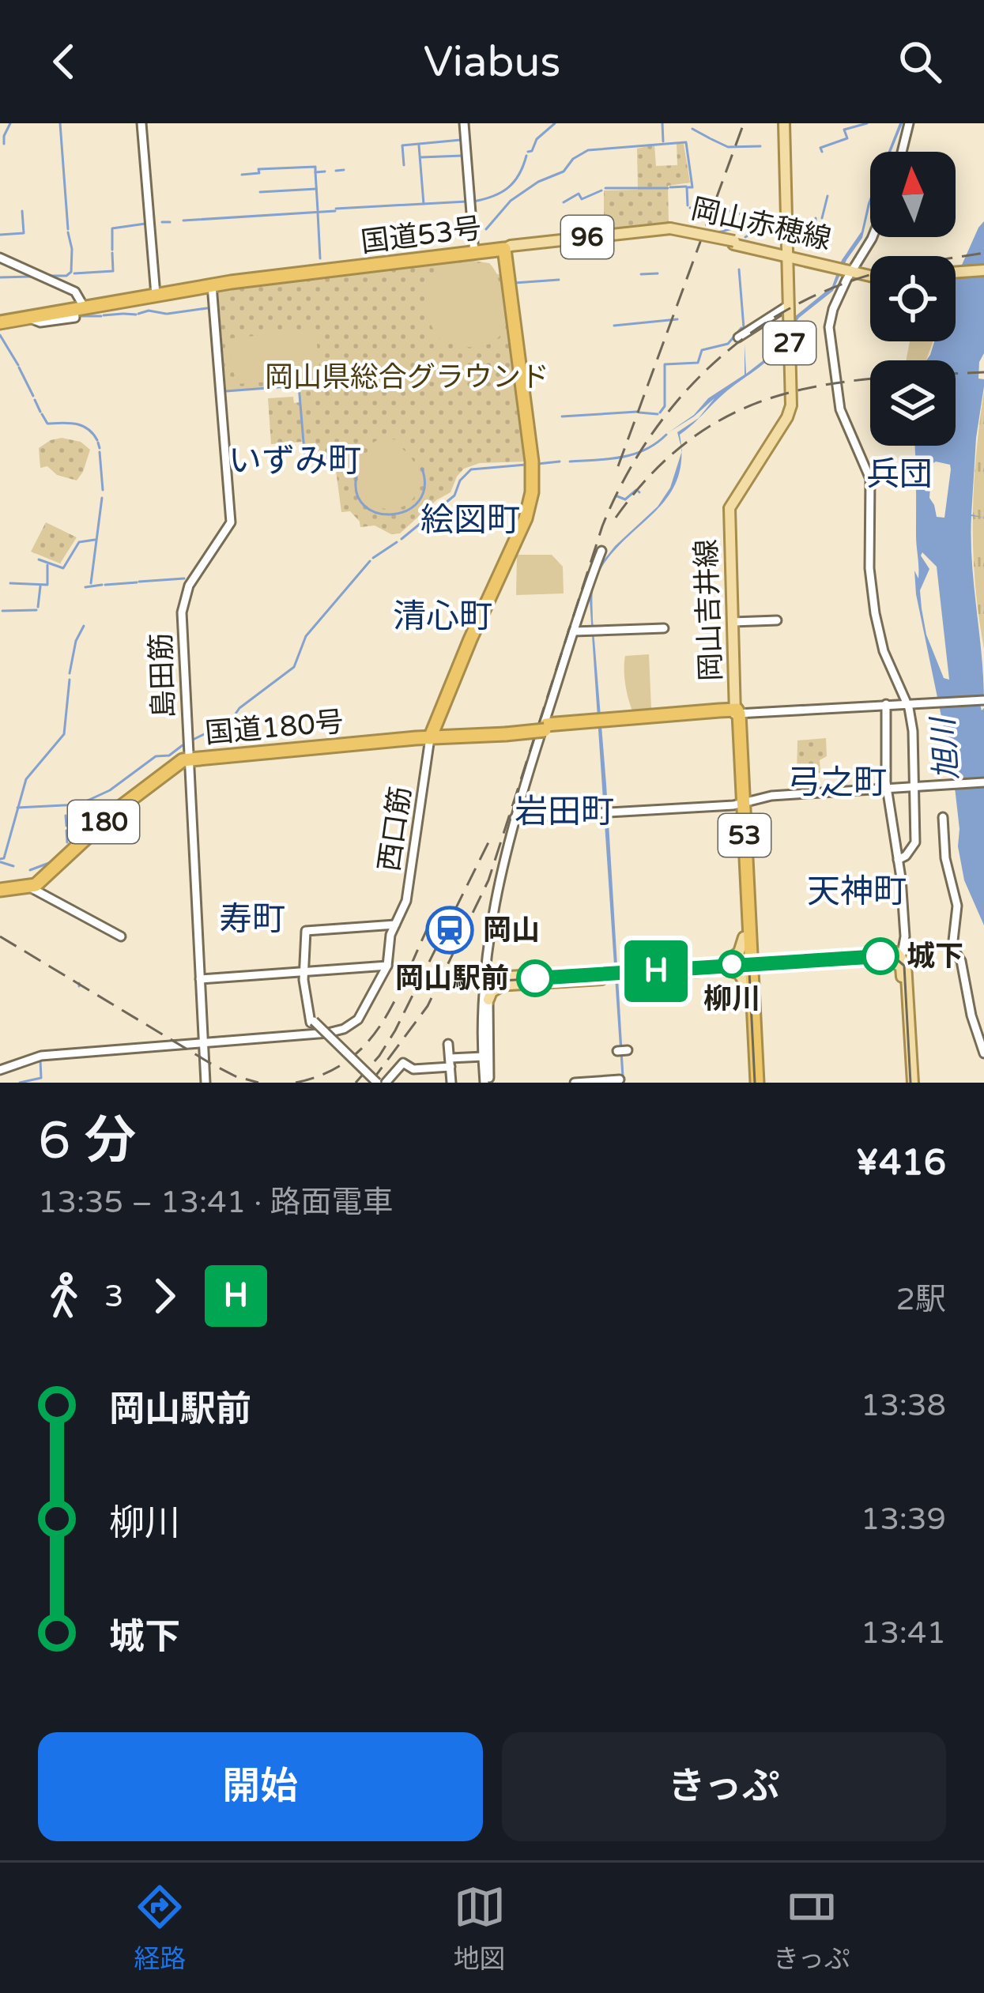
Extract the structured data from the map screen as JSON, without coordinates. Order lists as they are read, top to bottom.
{
  "streets": {
    "highway": [
      "国道53号",
      "国道180号",
      "180",
      "53"
    ],
    "main road": [
      "岡山赤穂線",
      "96",
      "27",
      "岡山吉井線"
    ],
    "street": ["島田筋", "西口筋"]
  },
  "crossings": [
    ["岡山赤穂線", "国道53号"],
    ["岡山赤穂線", "岡山吉井線"],
    ["国道53号", "島田筋"],
    ["国道53号", "国道180号"],
    ["国道53号", "西口筋"],
    ["岡山吉井線", "53"],
    ["島田筋", "国道180号"],
    ["島田筋", "西口筋"],
    ["国道180号", "西口筋"]
  ],
  "districts": [
    "いずみ町",
    "兵団",
    "絵図町",
    "清心町",
    "弓之町",
    "岩田町",
    "天神町",
    "寿町"
  ],
  "water": ["旭川"],
  "parks": ["岡山県総合グラウンド"],
  "places": {
    "station": ["岡山"],
    "other": ["城下", "柳川", "岡山駅前"]
  },
  "lines": ["tram line H"],
  "north": "top",
  "page": {
    "header": "Viabus",
    "on_map": "H",
    "heading": ["6 分", "13:35 – 13:41 · 路面電車", "¥416"],
    "legs": ["3", "H", "2駅"],
    "list": [
      {
        "name": "岡山駅前",
        "value": "13:38"
      },
      {
        "name": "柳川",
        "value": "13:39"
      },
      {
        "name": "城下",
        "value": "13:41"
      }
    ],
    "buttons": ["開始", "きっぷ"],
    "tabs": ["経路", "地図", "きっぷ"]
  }
}
